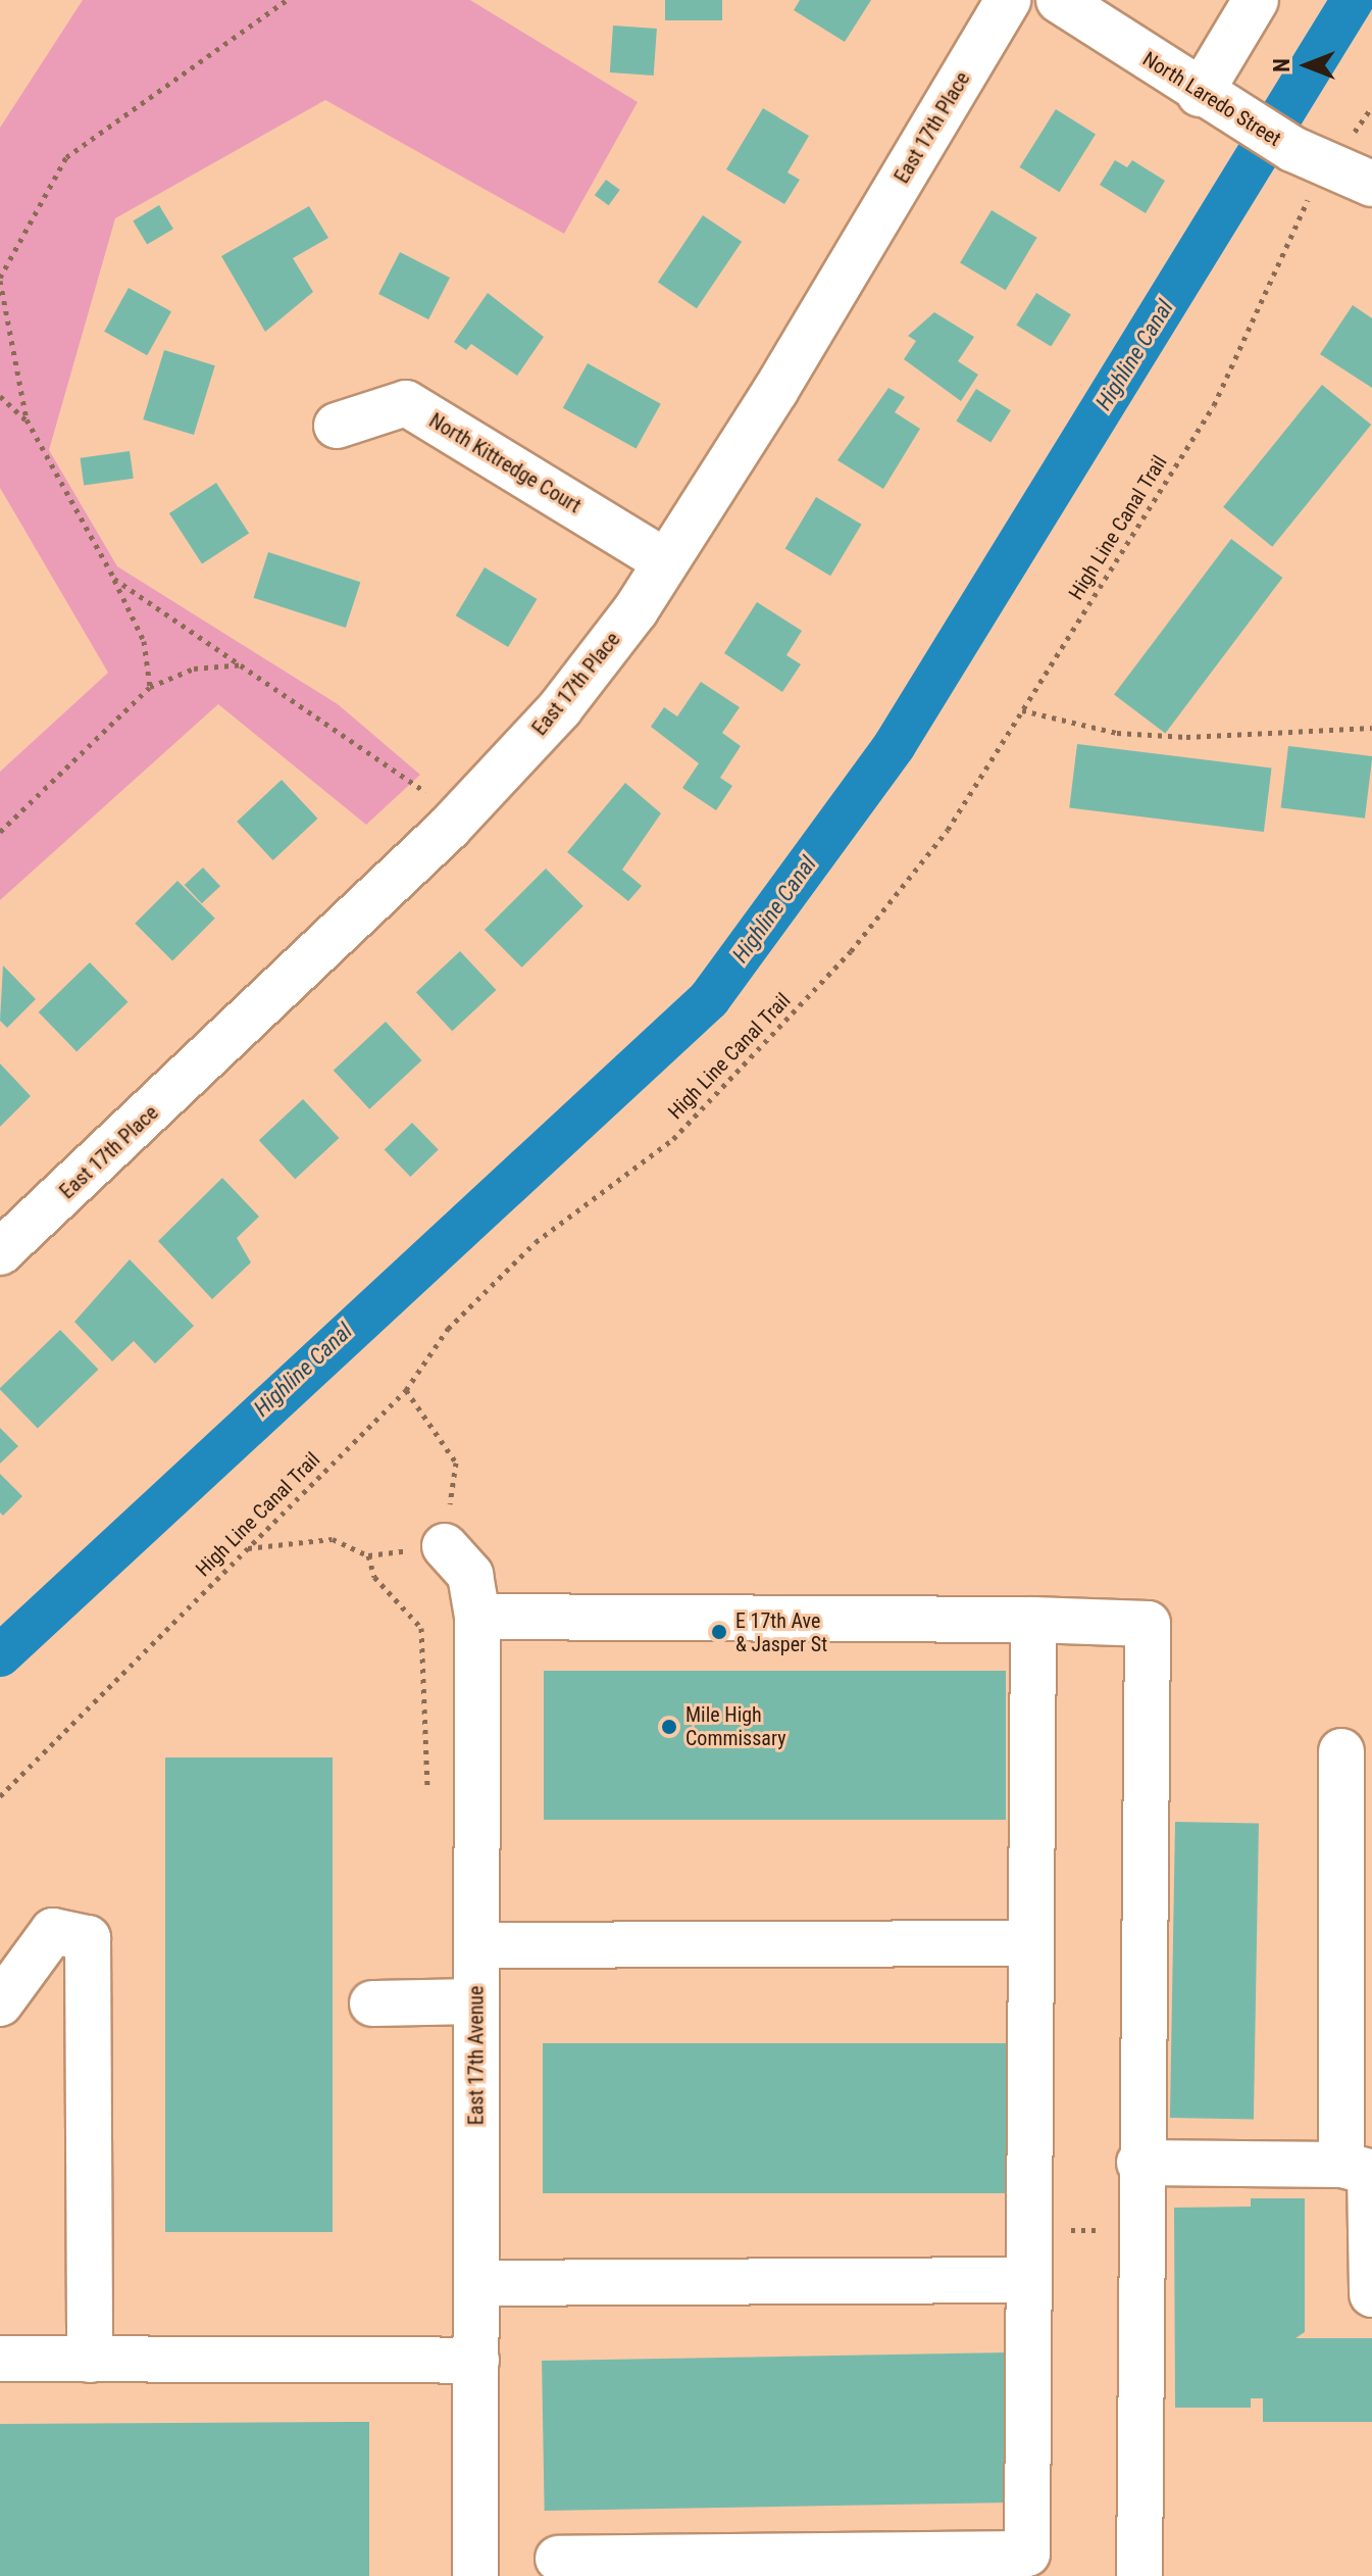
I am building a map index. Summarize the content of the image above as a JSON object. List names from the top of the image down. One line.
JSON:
{"streets":{"street":["North Laredo Street","East 17th Place","North Kittredge Court","East 17th Avenue"],"path":["High Line Canal Trail"]},"crossings":[["East 17th Place","North Kittredge Court"]],"water":["Highline Canal"],"places":["E 17th Ave & Jasper St","Mile High Commissary"],"north":"left"}
